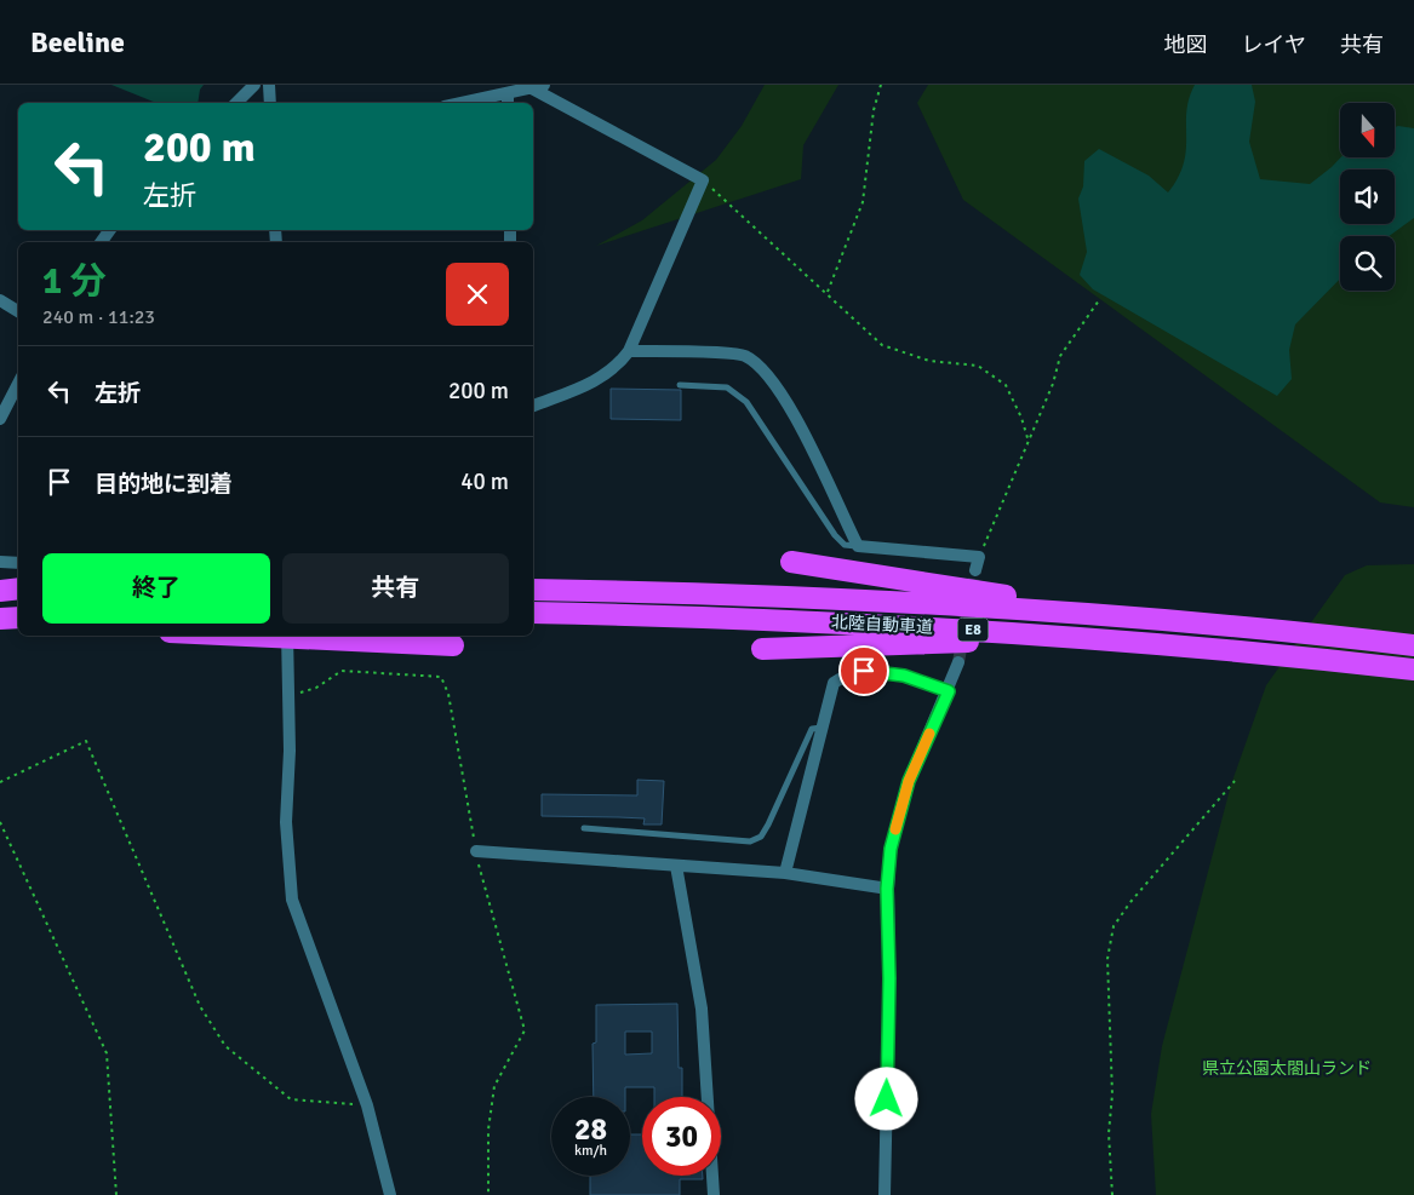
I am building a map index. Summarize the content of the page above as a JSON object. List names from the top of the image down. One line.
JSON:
{"streets":{"highway":["北陸自動車道","E8"]},"parks":["県立公園太閤山ランド"],"north":"bottom","page":{"header":"Beeline","nav":["地図","レイヤ","共有"],"turn":["200 m","左折"],"heading":["1 分","240 m · 11:23"],"list":[{"name":"左折","value":"200 m"},{"name":"目的地に到着","value":"40 m"}],"buttons":["終了","共有"],"speed":"28 km/h","limit":"30"}}
